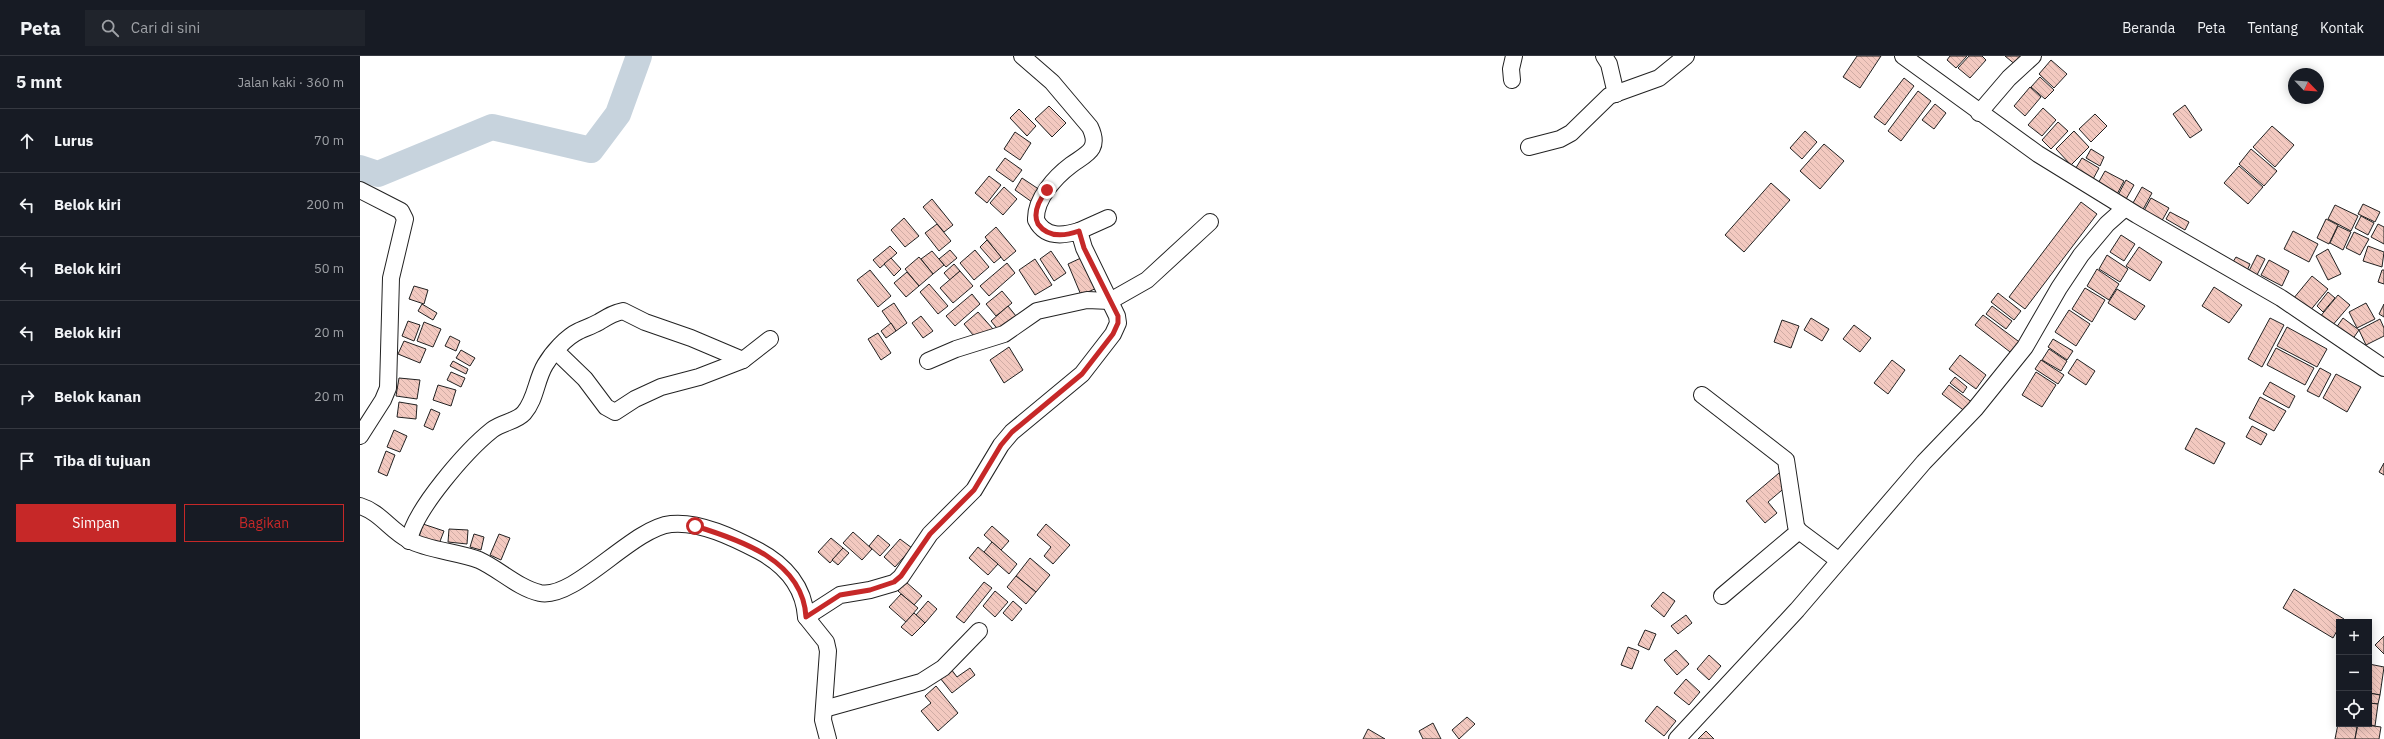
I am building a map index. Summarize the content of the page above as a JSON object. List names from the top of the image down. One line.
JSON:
{"north":"bottom right","page":{"header":"Peta","search":"Cari di sini","nav":["Beranda","Peta","Tentang","Kontak"],"heading":["5 mnt","Jalan kaki · 360 m"],"list":[["Lurus","70 m"],["Belok kiri","200 m"],["Belok kiri","50 m"],["Belok kiri","20 m"],["Belok kanan","20 m"],"Tiba di tujuan"],"buttons":["Simpan","Bagikan"],"map_buttons":["+","−"]}}
